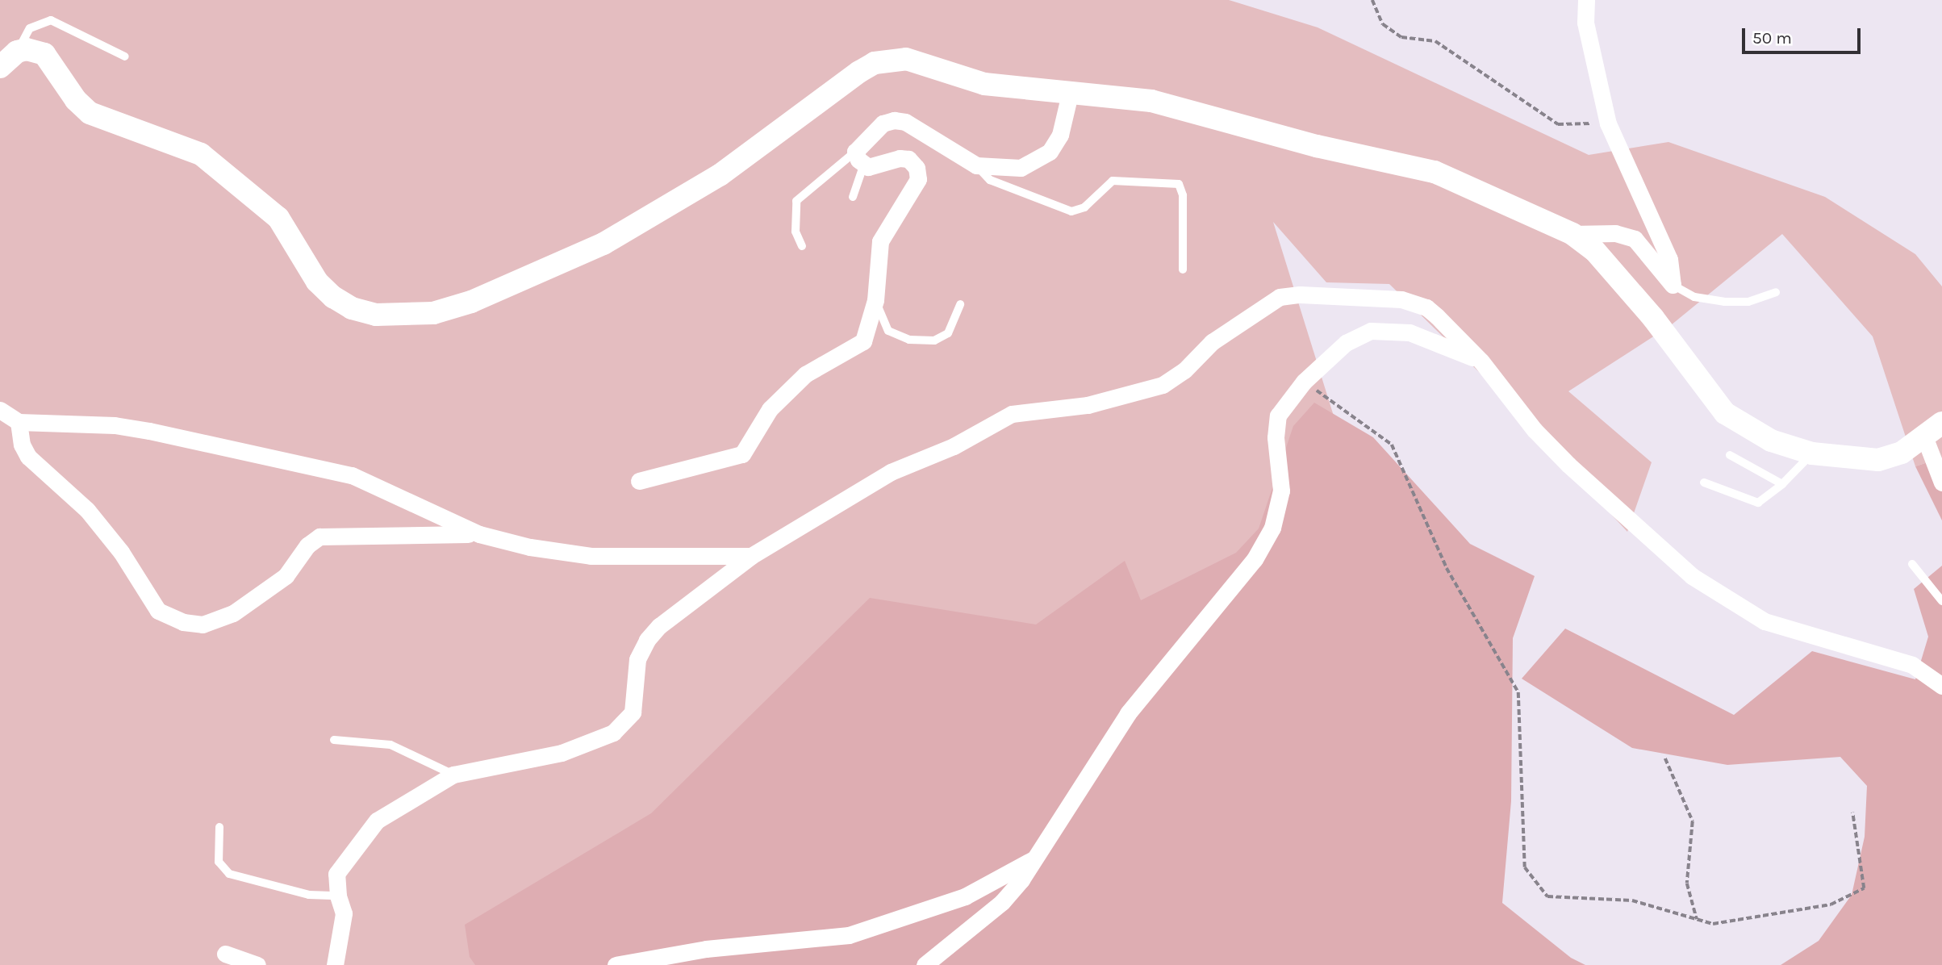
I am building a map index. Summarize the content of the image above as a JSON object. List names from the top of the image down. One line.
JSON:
{"scale_bar":"50 m"}
